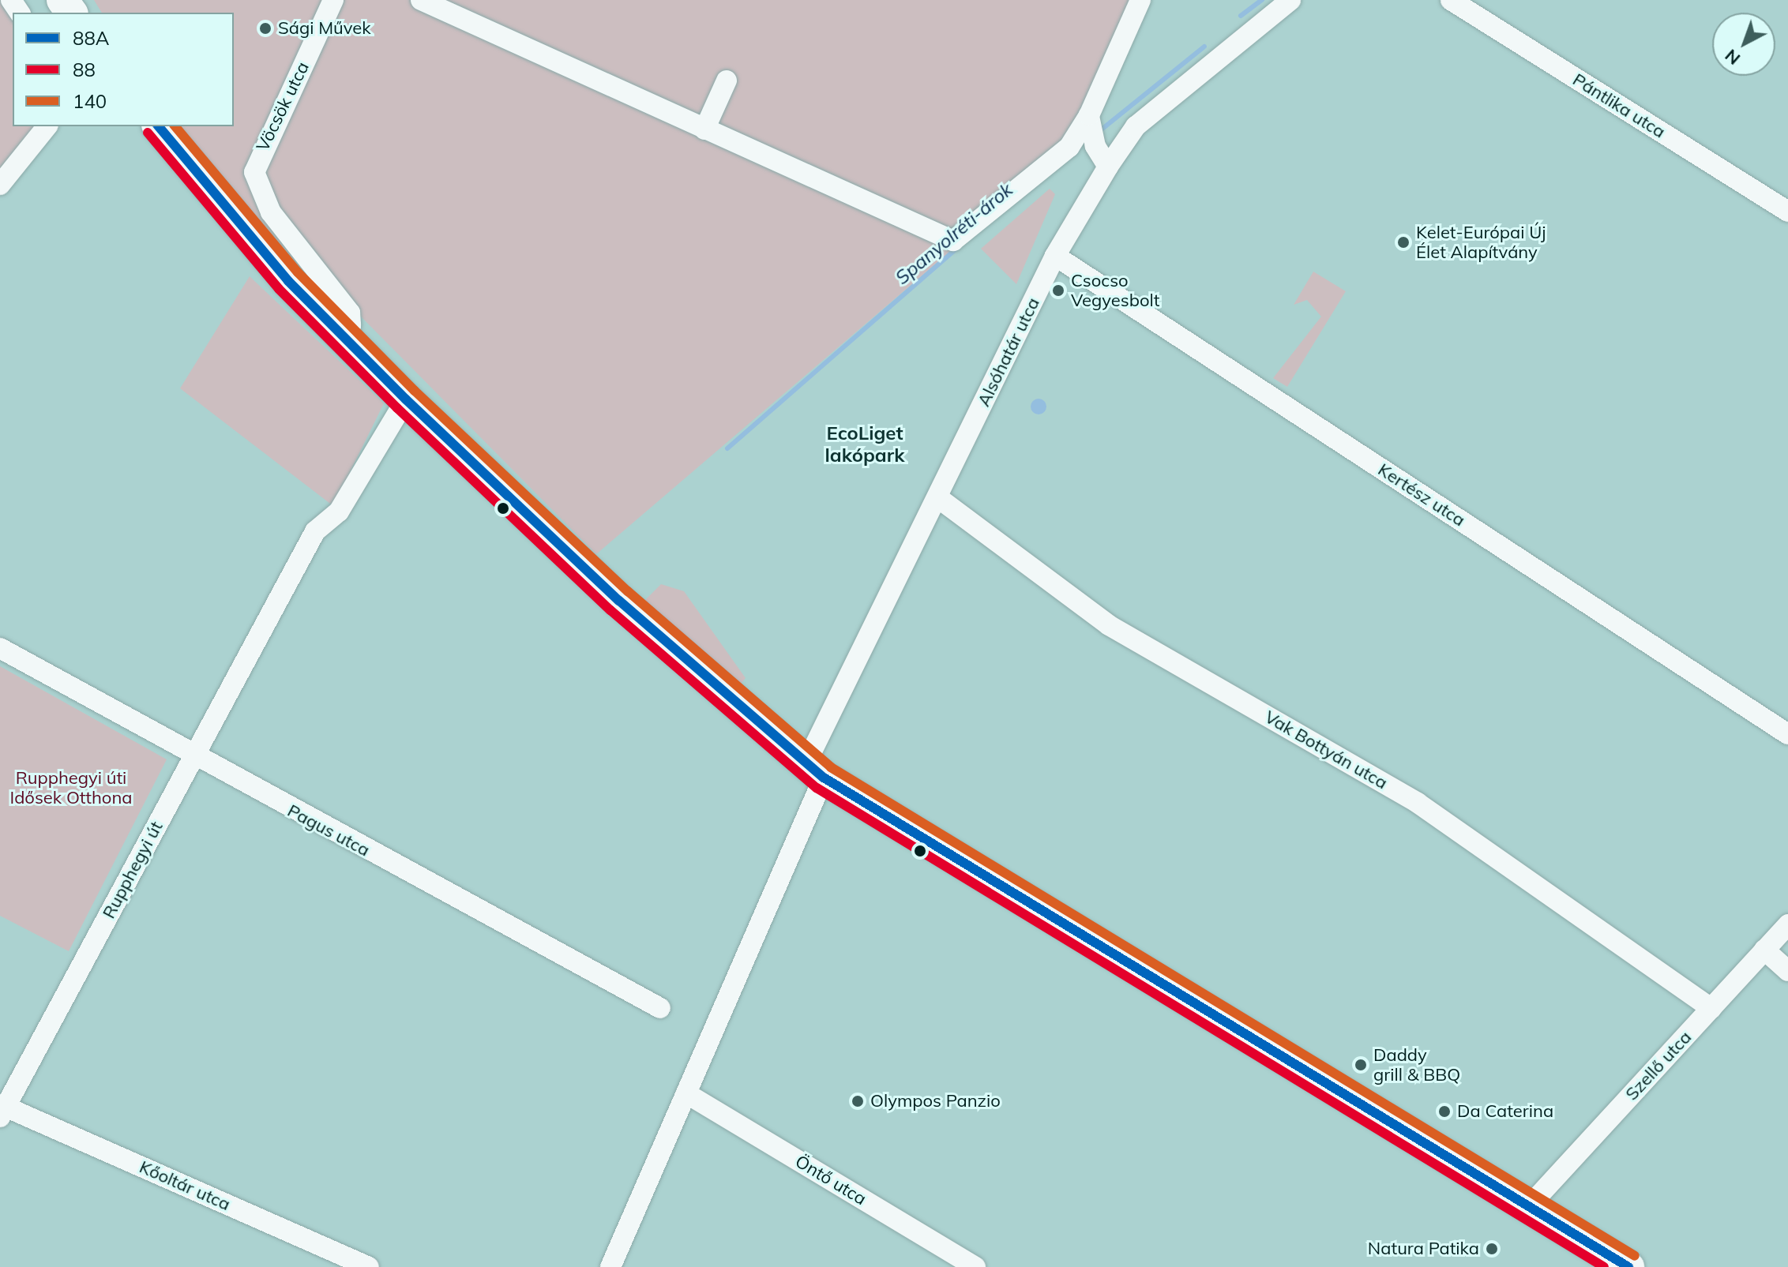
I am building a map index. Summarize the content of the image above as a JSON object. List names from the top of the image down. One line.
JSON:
{"streets":{"street":["Pántlika utca","Vöcsök utca","Alsóhatár utca","Kertész utca","Vak Bottyán utca","Pagus utca","Rupphegyi út","Szellő utca","Öntő utca","Kőoltár utca"]},"crossings":[["Alsóhatár utca","Kertész utca"],["Alsóhatár utca","Vak Bottyán utca"],["Alsóhatár utca","Öntő utca"],["Vak Bottyán utca","Szellő utca"],["Pagus utca","Rupphegyi út"],["Rupphegyi út","Kőoltár utca"]],"districts":["EcoLiget lakópark"],"water":["Spanyolréti-árok"],"parks":["Rupphegyi úti Idősek Otthona"],"places":["Sági Művek","Kelet-Európai Új Élet Alapítvány","Csocso Vegyesbolt","Daddy grill & BBQ","Olympos Panzio","Da Caterina","Natura Patika"],"lines":["transit line 88A","transit line 140","transit line 88"],"legend":["88A","88","140"],"north":"bottom left"}
